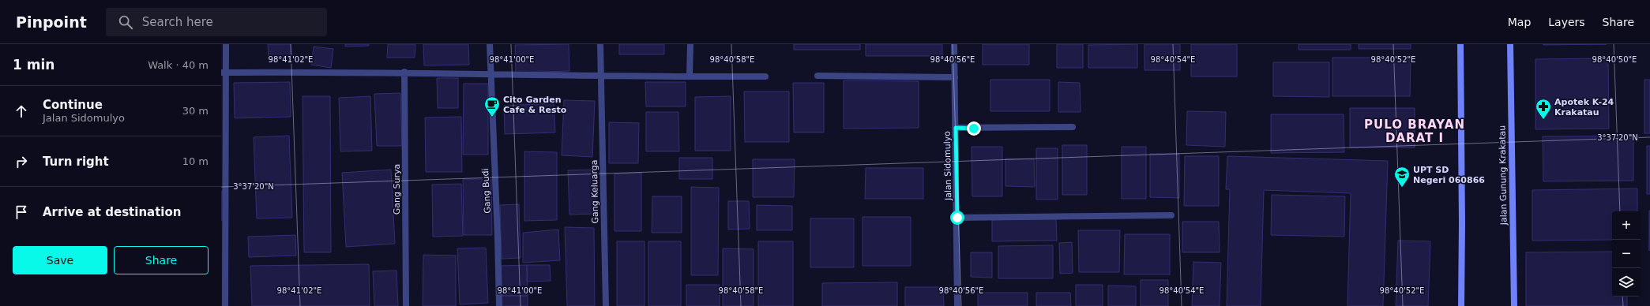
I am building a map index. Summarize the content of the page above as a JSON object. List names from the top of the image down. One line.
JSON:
{"streets":{"main road":["Jalan Gunung Krakatau"],"street":["Jalan Sidomulyo","Gang Surya","Gang Budi","Gang Keluarga"]},"districts":["PULO BRAYAN DARAT I"],"places":{"cafe":["Cito Garden Cafe & Resto"],"pharmacy":["Apotek K-24 Krakatau"],"school or university":["UPT SD Negeri 060866"]},"page":{"header":"Pinpoint","search":"Search here","nav":["Map","Layers","Share"],"heading":["1 min","Walk · 40 m"],"list":[["Continue","Jalan Sidomulyo","30 m"],["Turn right","10 m"],"Arrive at destination"],"map_buttons":["+","−"],"buttons":["Save","Share"]},"coordinates":["98°41'02\"E","98°41'00\"E","98°40'58\"E","98°40'56\"E","98°40'54\"E","98°40'52\"E","98°40'50\"E","3°37'20\"N"]}
